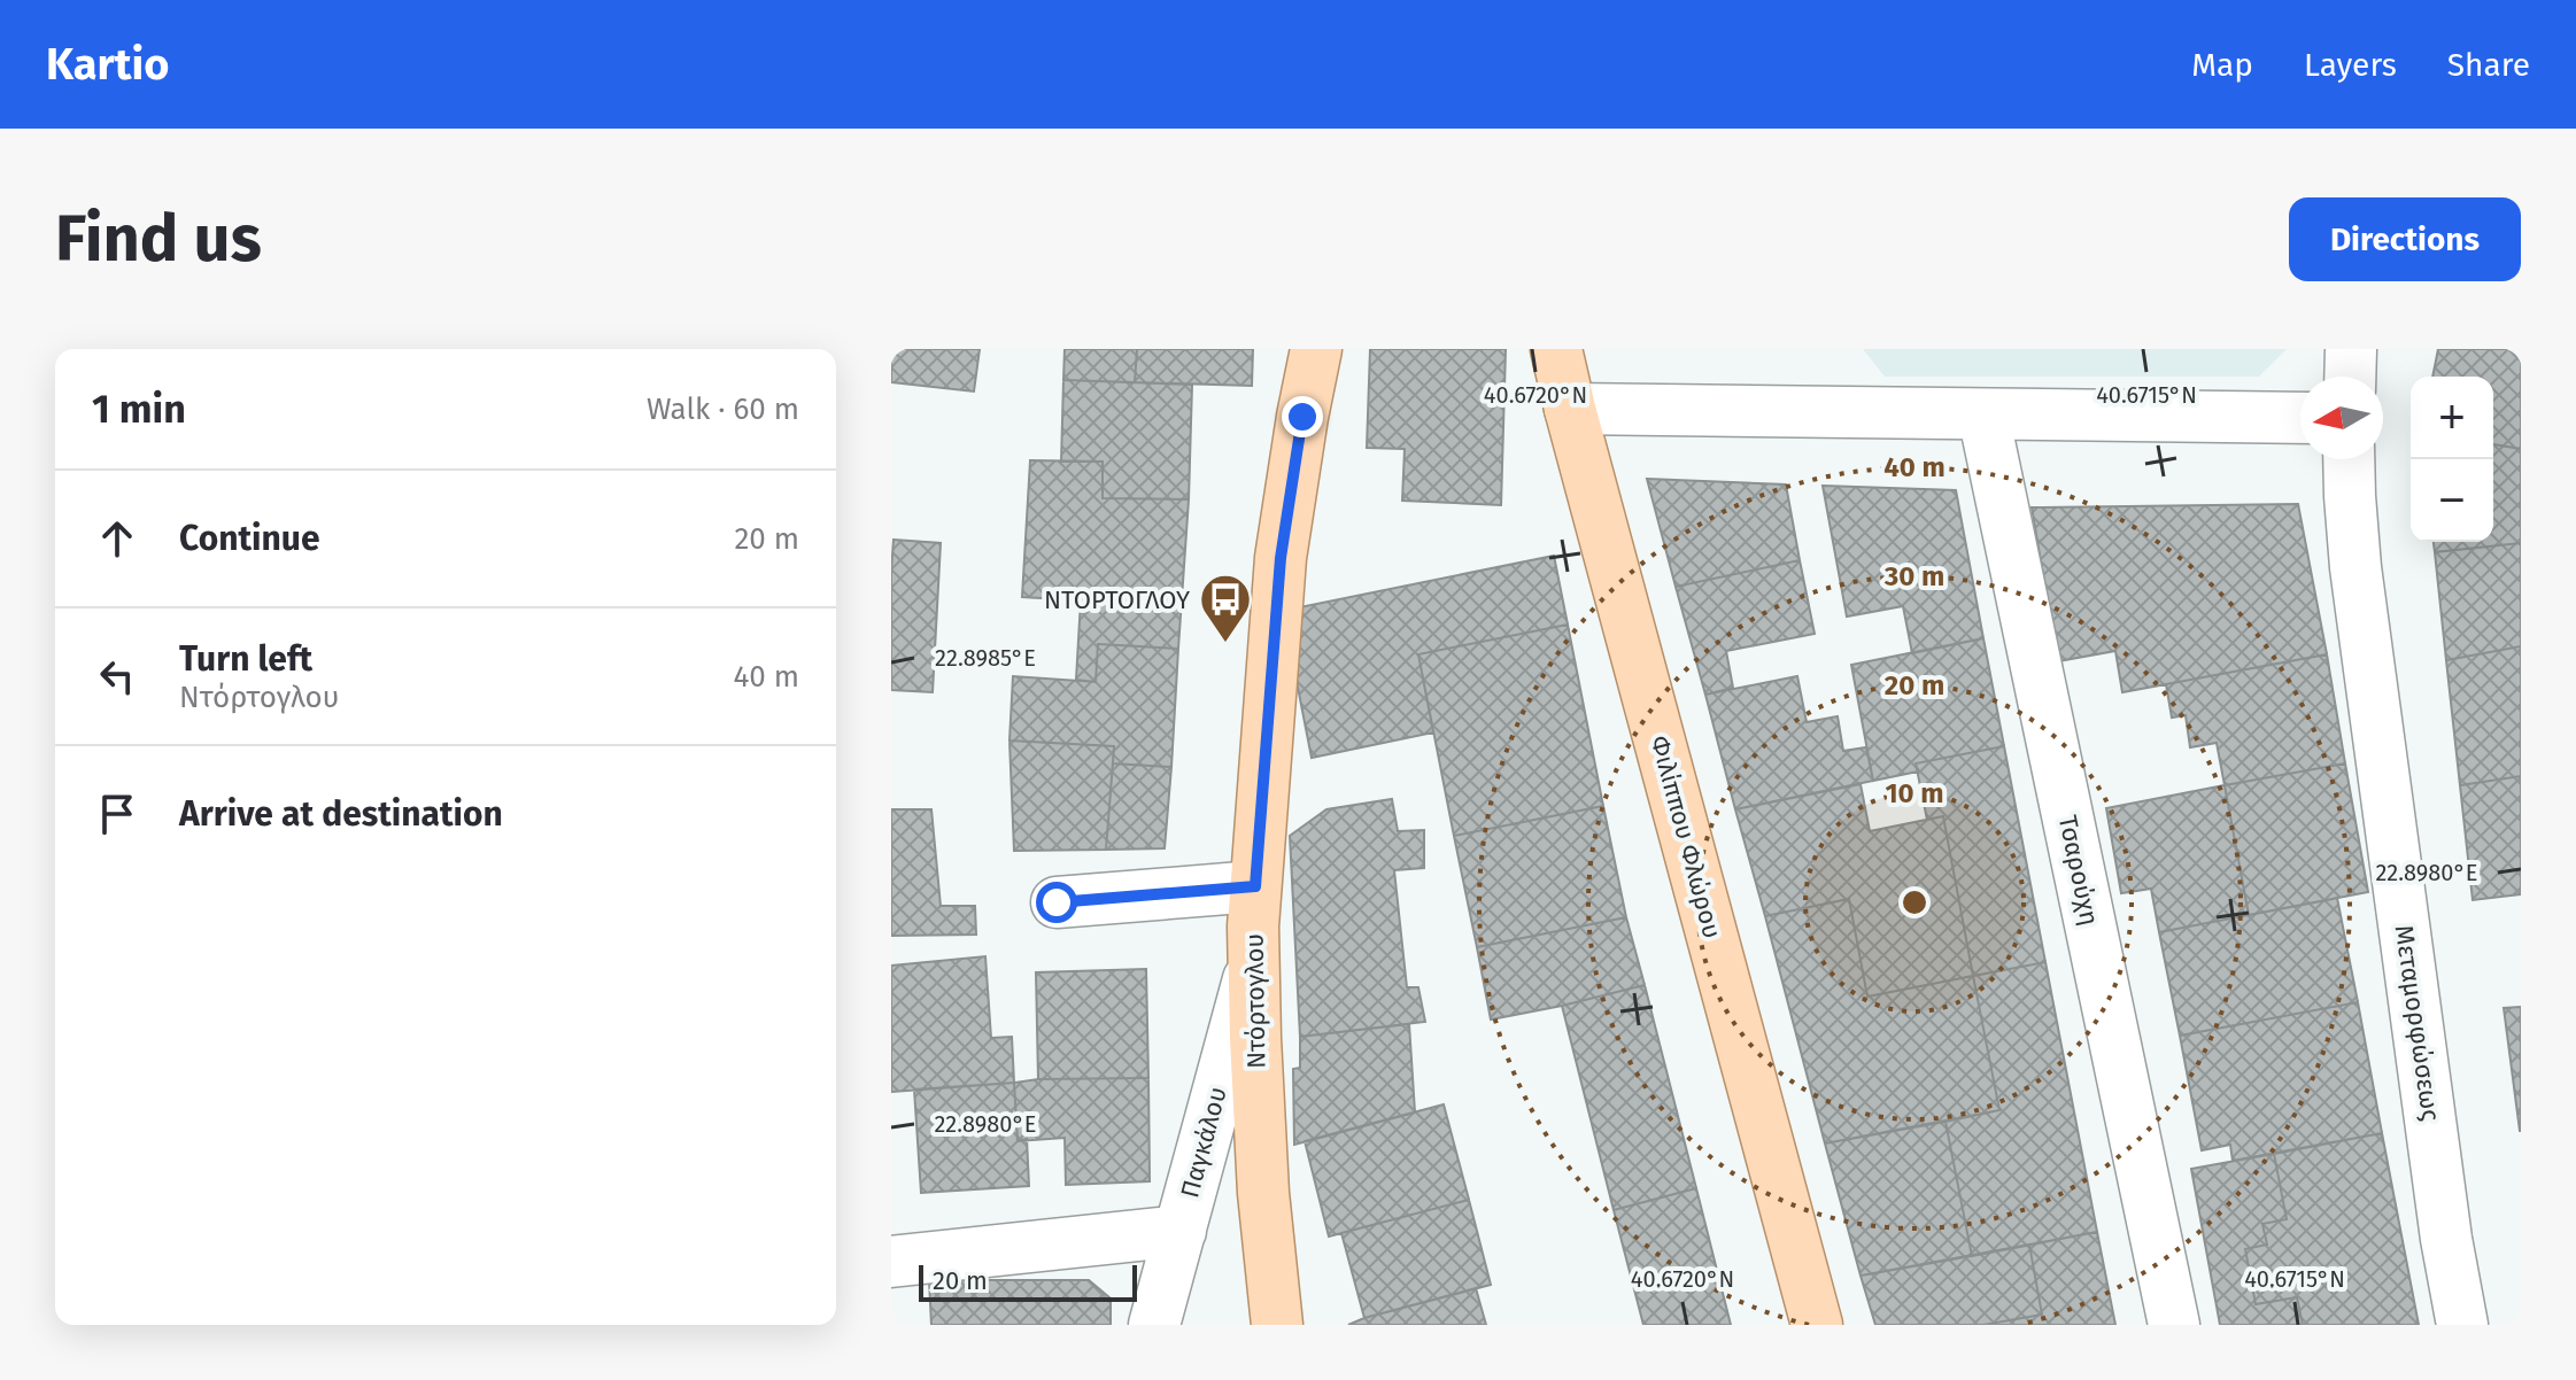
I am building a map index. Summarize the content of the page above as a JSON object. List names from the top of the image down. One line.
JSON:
{"streets":{"main road":["Φιλίππου Φλώρου","Ντόρτογλου"],"street":["Τσαρούχη","Μεταμορφώσεως","Παγκάλου"]},"crossings":[["Ντόρτογλου","Παγκάλου"]],"places":{"bus stop":["ΝΤΟΡΤΟΓΛΟΥ"]},"scale_bar":"20 m","north":"left","page":{"header":"Kartio","nav":["Map","Layers","Share"],"buttons":"Directions","title":"Find us","heading":["1 min","Walk · 60 m"],"map_buttons":["+","−"],"list":[["Continue","20 m"],["Turn left","Ντόρτογλου","40 m"],"Arrive at destination"],"scale":"20 m"},"coordinates":["40.6715°N","40.6720°N","22.8985°E","22.8980°E"],"rings":["40 m","30 m","20 m","10 m"]}
